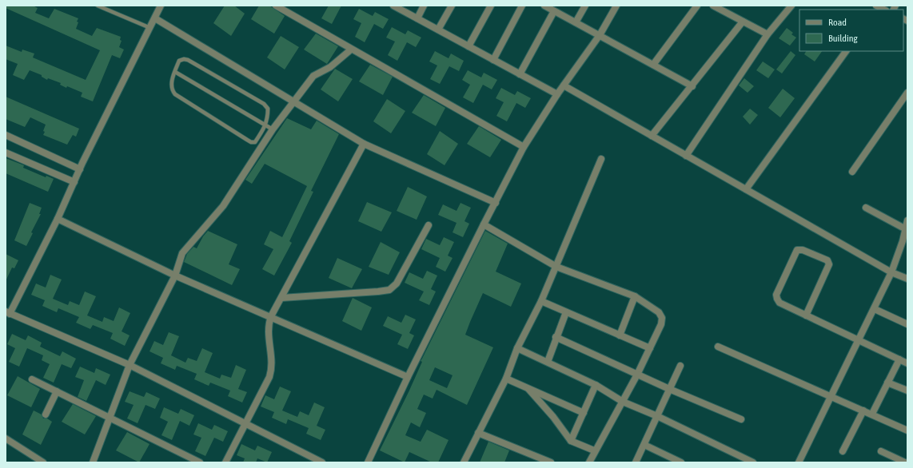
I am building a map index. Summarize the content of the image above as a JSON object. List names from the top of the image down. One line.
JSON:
{"legend":["Road","Building"]}
